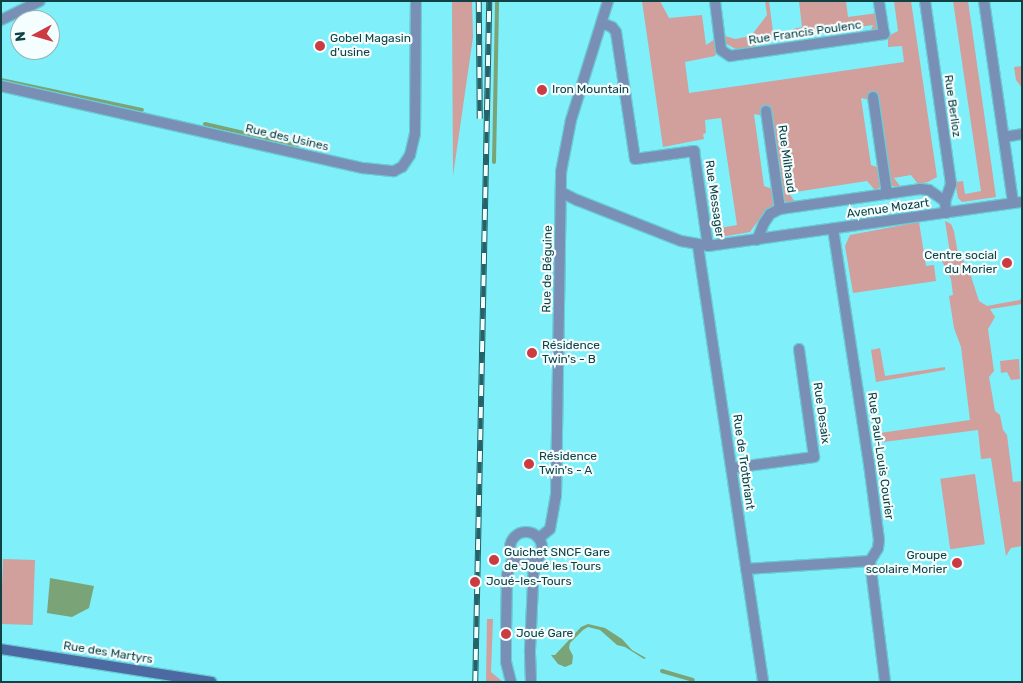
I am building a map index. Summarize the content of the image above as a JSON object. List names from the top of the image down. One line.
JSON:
{"streets":{"main road":["Rue des Martyrs"],"street":["Rue Francis Poulenc","Rue Berlioz","Rue des Usines","Rue Milhaud","Rue Messager","Avenue Mozart","Rue de Béguine","Rue Desaix","Rue Paul-Louis Courier","Rue de Trotbriant"]},"crossings":[["Rue Berlioz","Avenue Mozart"],["Rue Milhaud","Avenue Mozart"],["Rue Messager","Avenue Mozart"],["Rue Messager","Rue de Béguine"],["Rue Messager","Rue de Trotbriant"],["Avenue Mozart","Rue de Béguine"],["Avenue Mozart","Rue Paul-Louis Courier"],["Avenue Mozart","Rue de Trotbriant"],["Rue Desaix","Rue de Trotbriant"]],"places":["Gobel Magasin d'usine","Iron Mountain","Centre social du Morier","Résidence Twin's - B","Résidence Twin's - A","Guichet SNCF Gare de Joué les Tours","Groupe scolaire Morier","Joué-les-Tours","Joué Gare"],"north":"left"}
